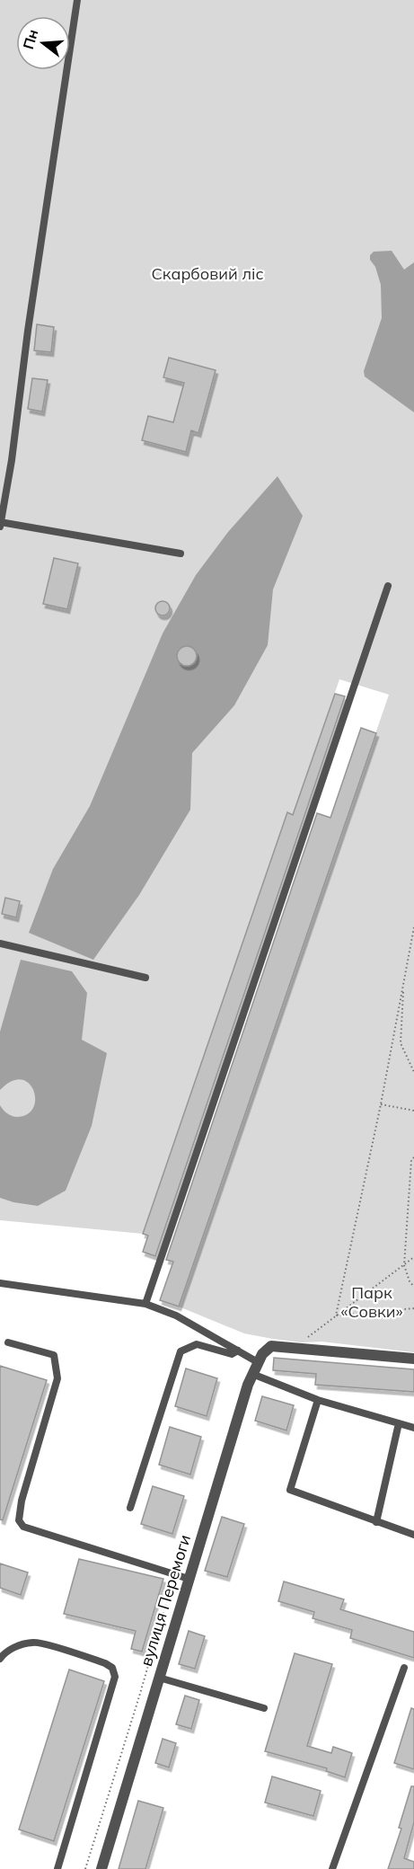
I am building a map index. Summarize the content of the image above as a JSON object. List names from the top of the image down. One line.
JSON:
{"streets":{"street":["вулиця Перемоги"]},"parks":["Скарбовий ліс","Парк «Совки»"],"north":"left"}
